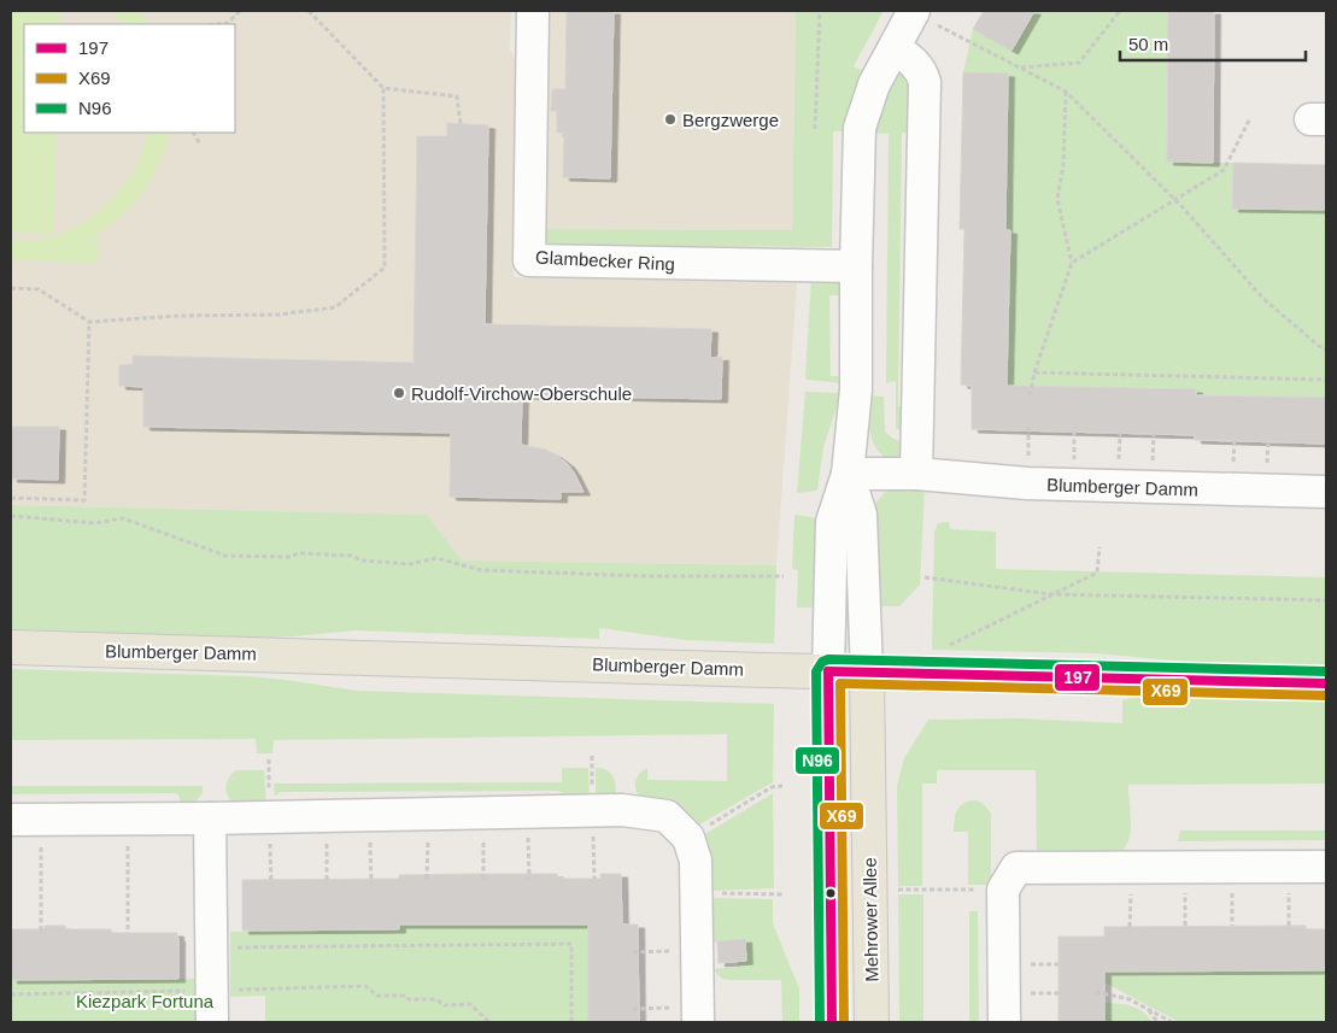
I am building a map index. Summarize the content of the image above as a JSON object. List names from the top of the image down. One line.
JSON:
{"streets":{"main road":["Blumberger Damm","Mehrower Allee"],"street":["Glambecker Ring"]},"crossings":[["Blumberger Damm","Mehrower Allee"]],"parks":["Kiezpark Fortuna"],"places":["Bergzwerge","Rudolf-Virchow-Oberschule"],"lines":["transit line N96","transit line 197","transit line X69"],"legend":["197","X69","N96"],"scale_bar":"50 m"}
